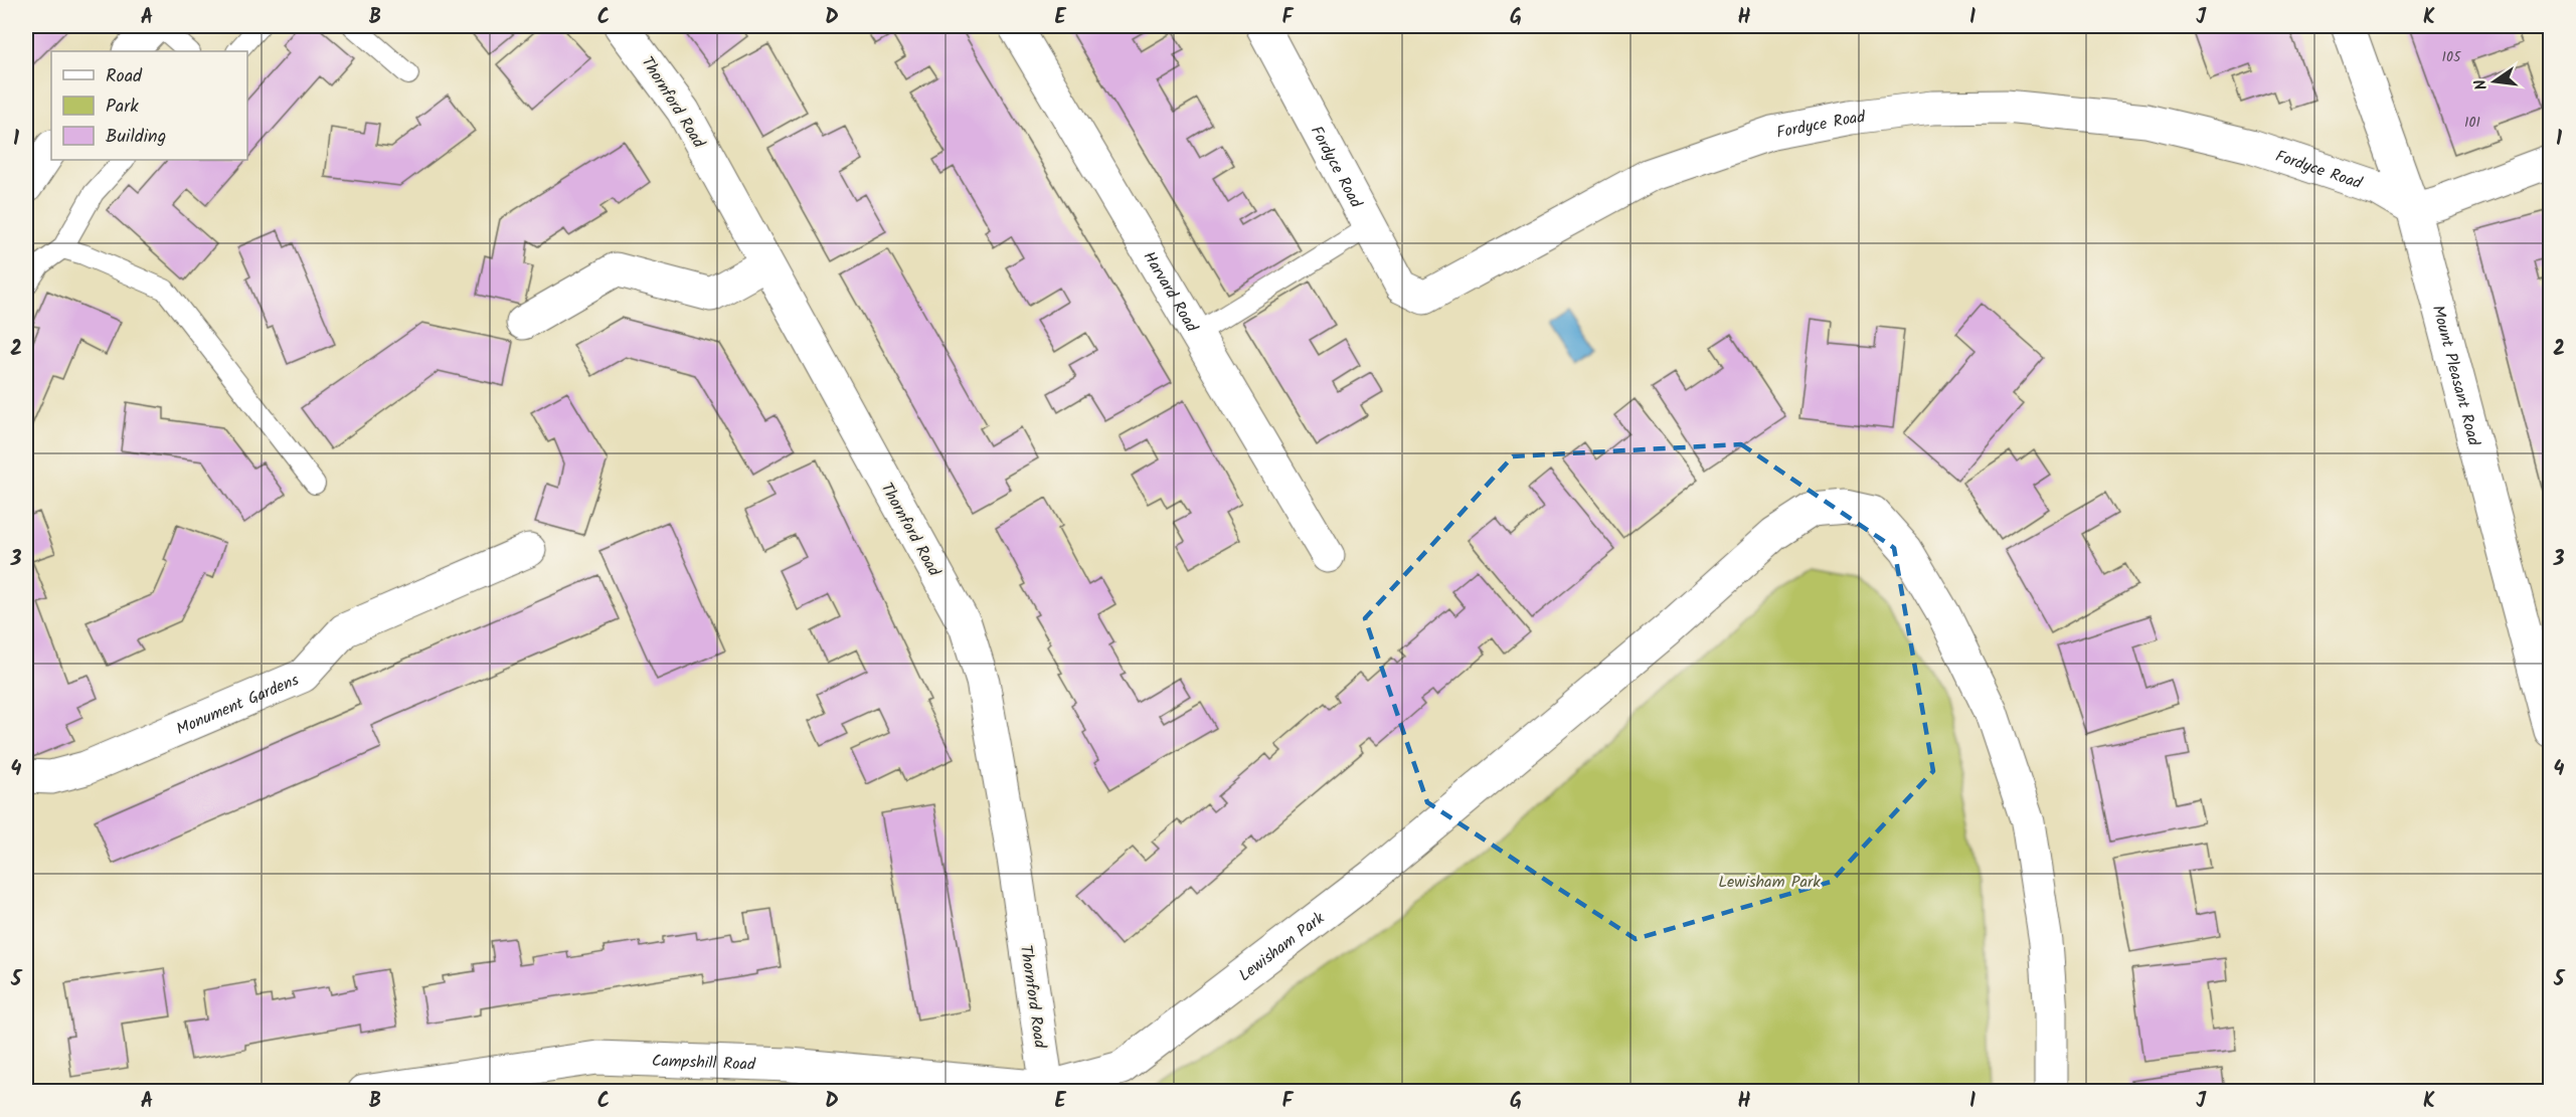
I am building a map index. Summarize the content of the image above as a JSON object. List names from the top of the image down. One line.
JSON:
{"streets":{"street":["Thornford Road","Fordyce Road","Harvard Road","Mount Pleasant Road","Monument Gardens","Lewisham Park","Campshill Road"]},"crossings":[["Thornford Road","Lewisham Park"],["Thornford Road","Campshill Road"],["Fordyce Road","Mount Pleasant Road"],["Lewisham Park","Campshill Road"]],"parks":["Lewisham Park"],"house_numbers":["105","101"],"legend":["Road","Park","Building"],"north":"left","grid":{"columns":["A","B","C","D","E","F","G","H","I","J","K"],"rows":["1","2","3","4","5"]}}
